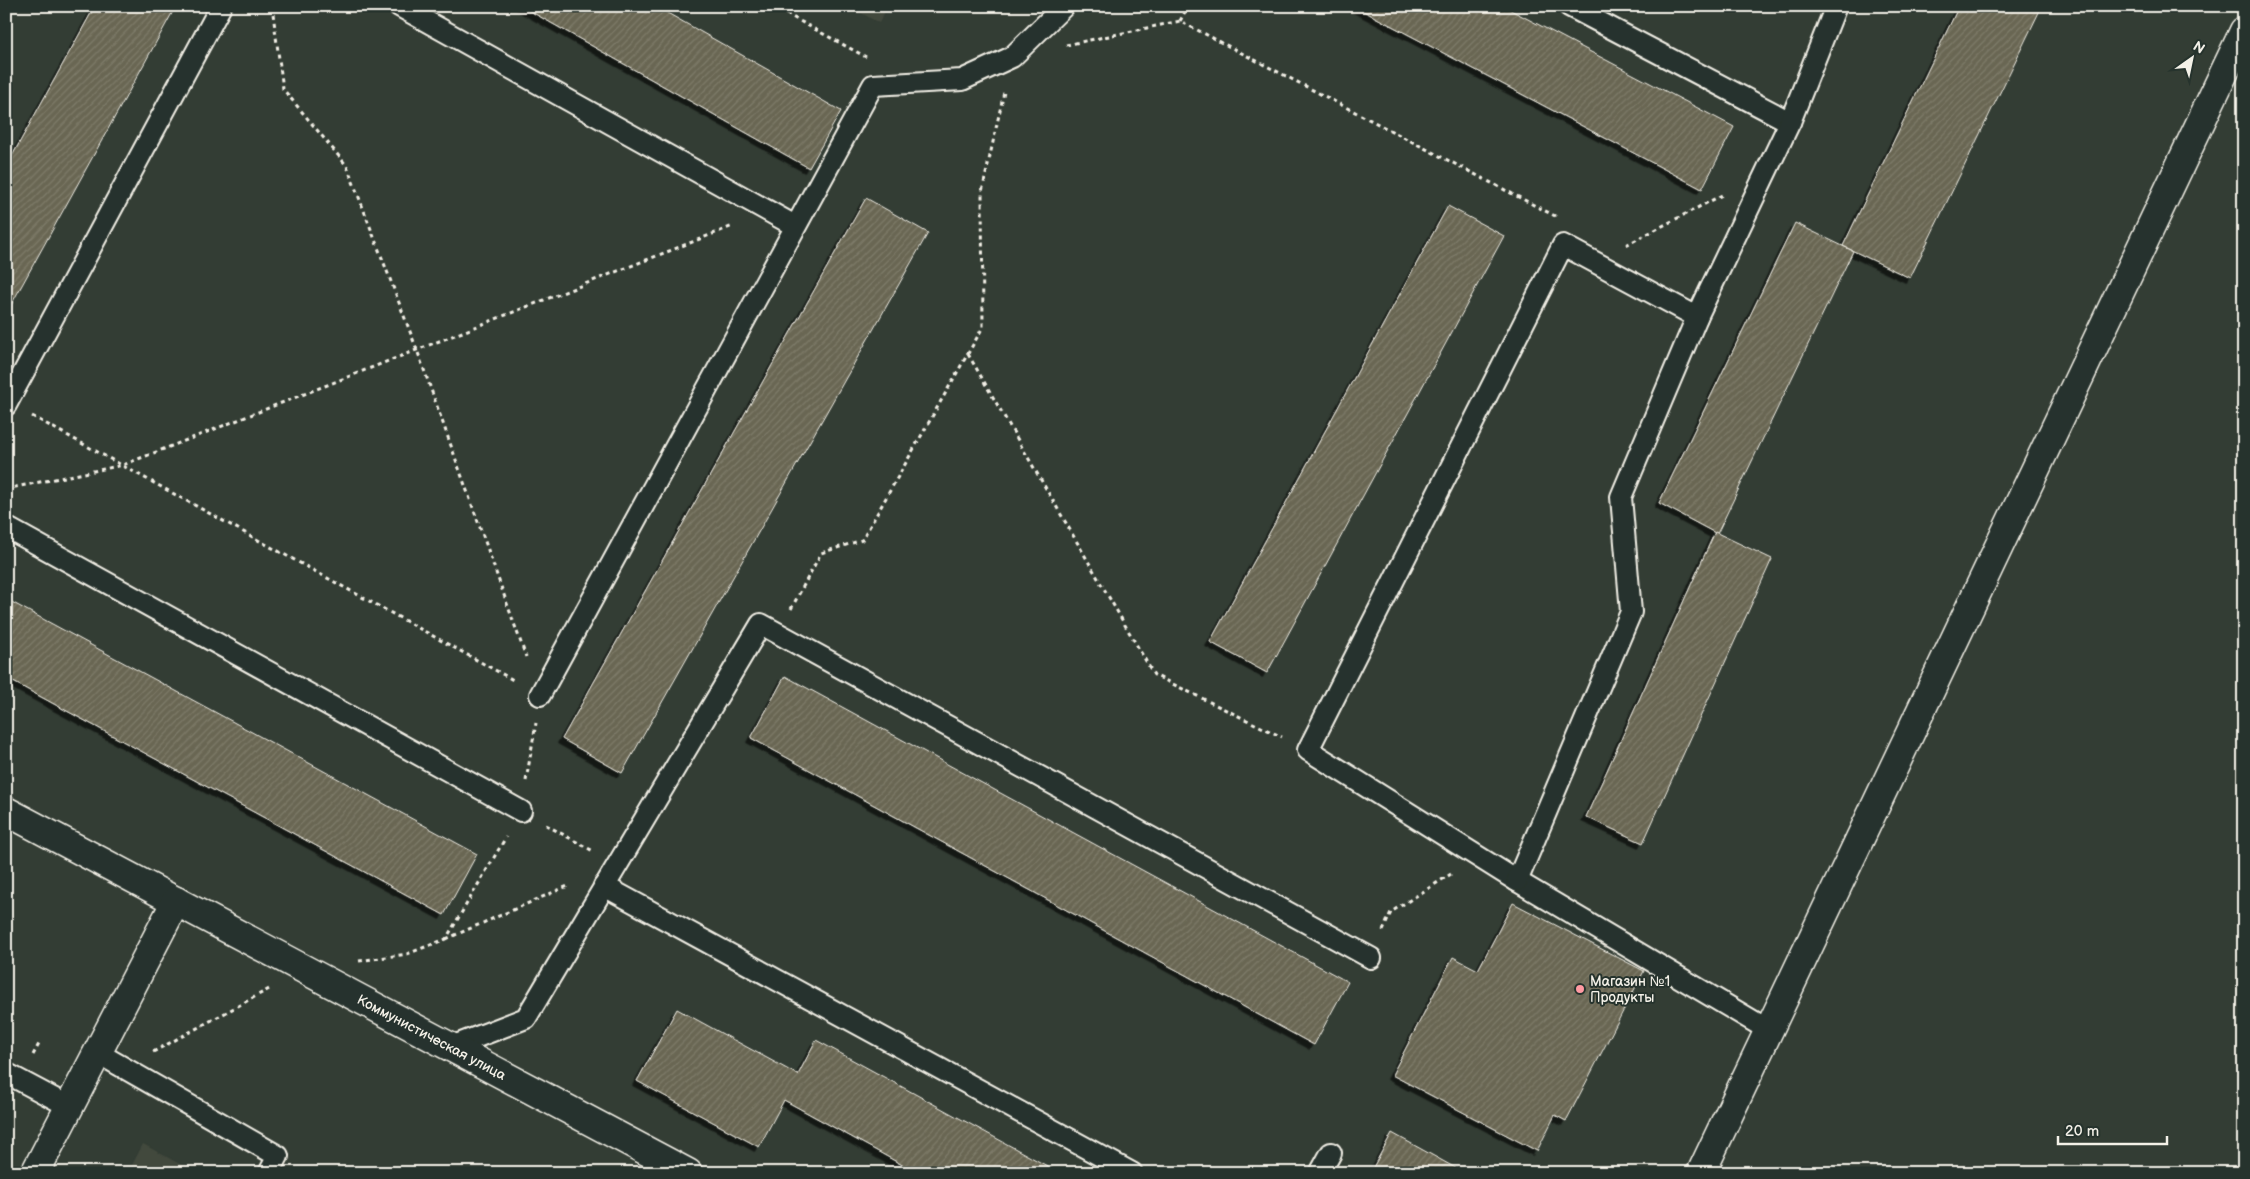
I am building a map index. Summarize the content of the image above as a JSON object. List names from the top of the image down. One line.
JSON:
{"streets":{"main road":["Коммунистическая улица"]},"places":["Магазин №1 Продукты"],"scale_bar":"20 m","north":"top right"}
